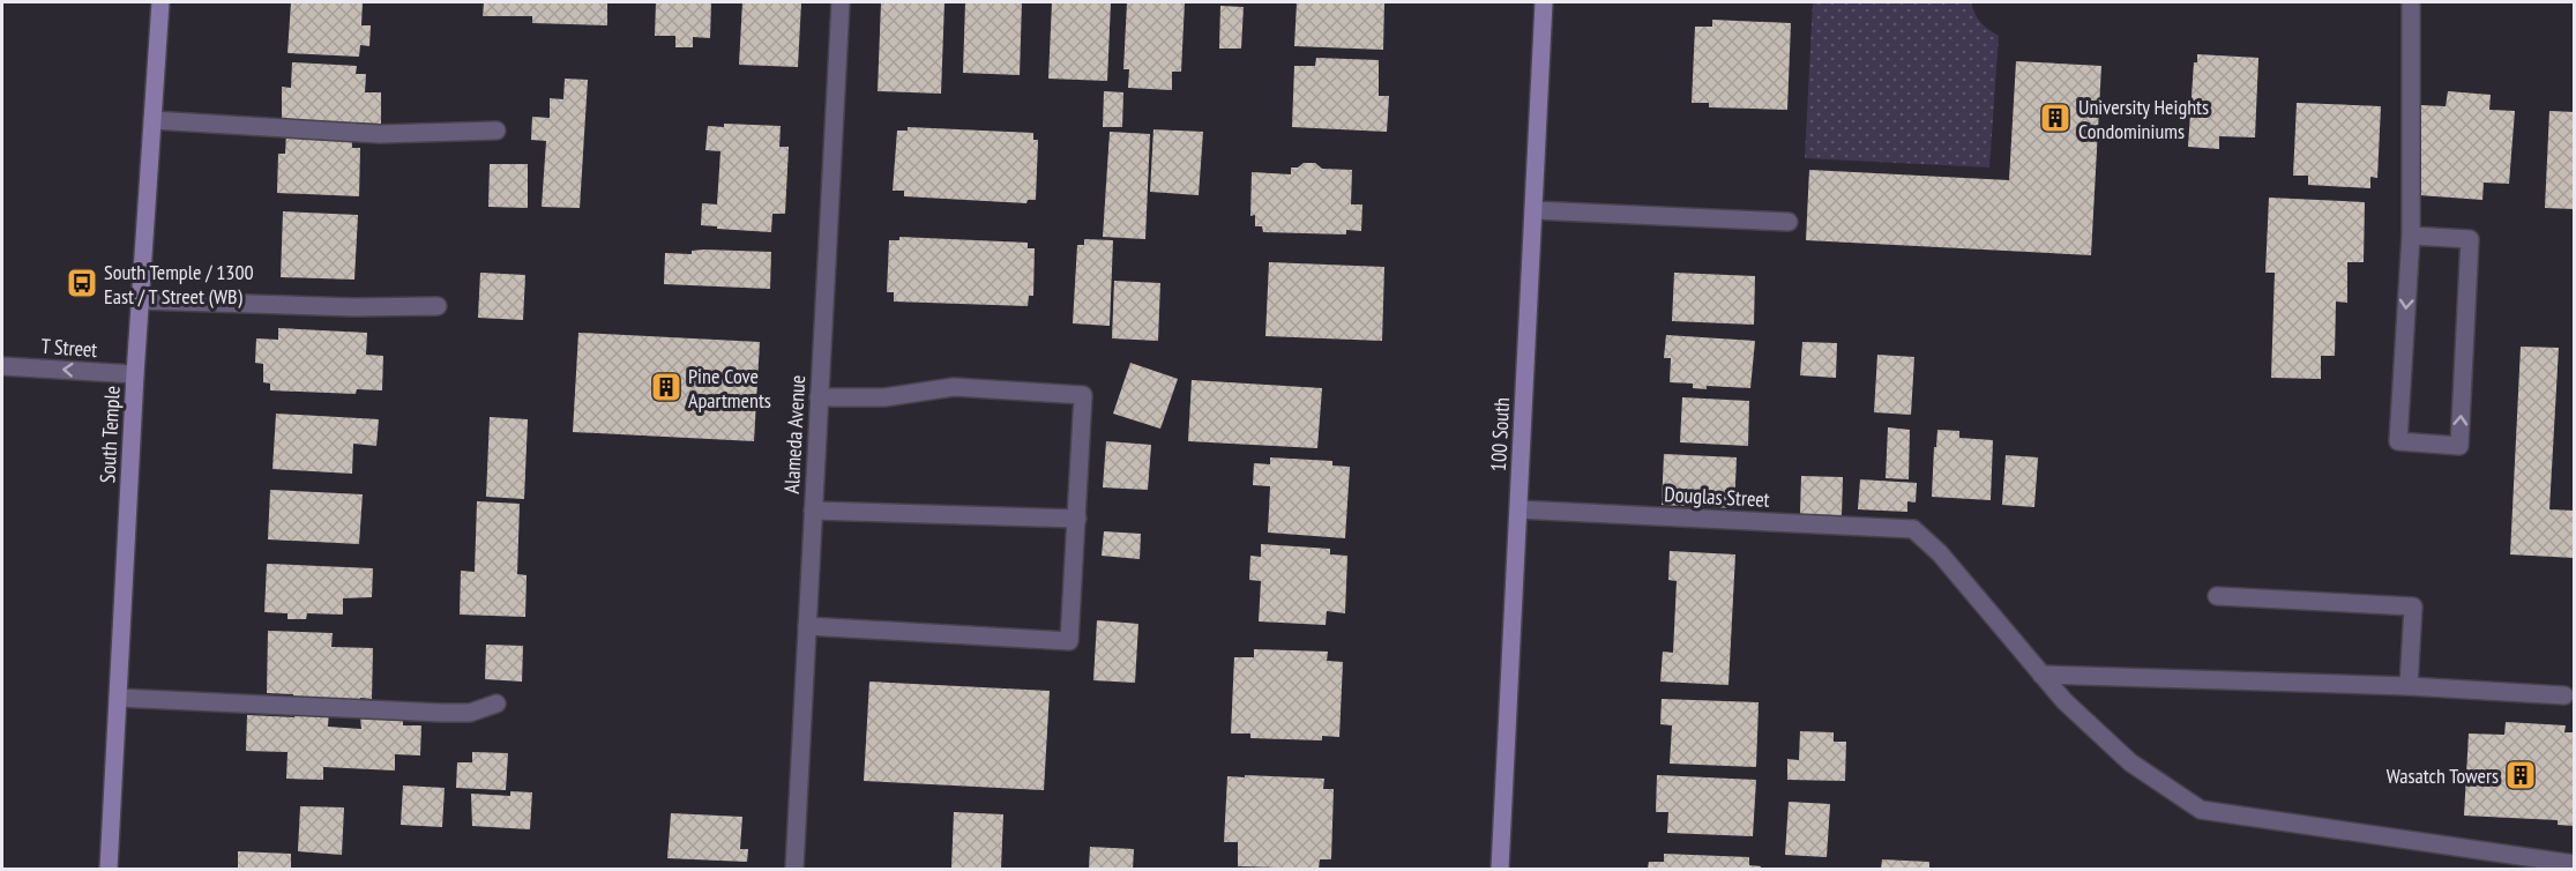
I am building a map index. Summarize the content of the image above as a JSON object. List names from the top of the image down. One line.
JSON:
{"streets":{"main road":["South Temple","100 South"],"street":["T Street","Alameda Avenue","Douglas Street"]},"crossings":[["T Street","South Temple"],["100 South","Douglas Street"]],"one_way":["T Street"],"places":{"building":["University Heights Condominiums","Pine Cove Apartments","Wasatch Towers"],"bus stop":["South Temple / 1300 East / T Street (WB)"]}}
